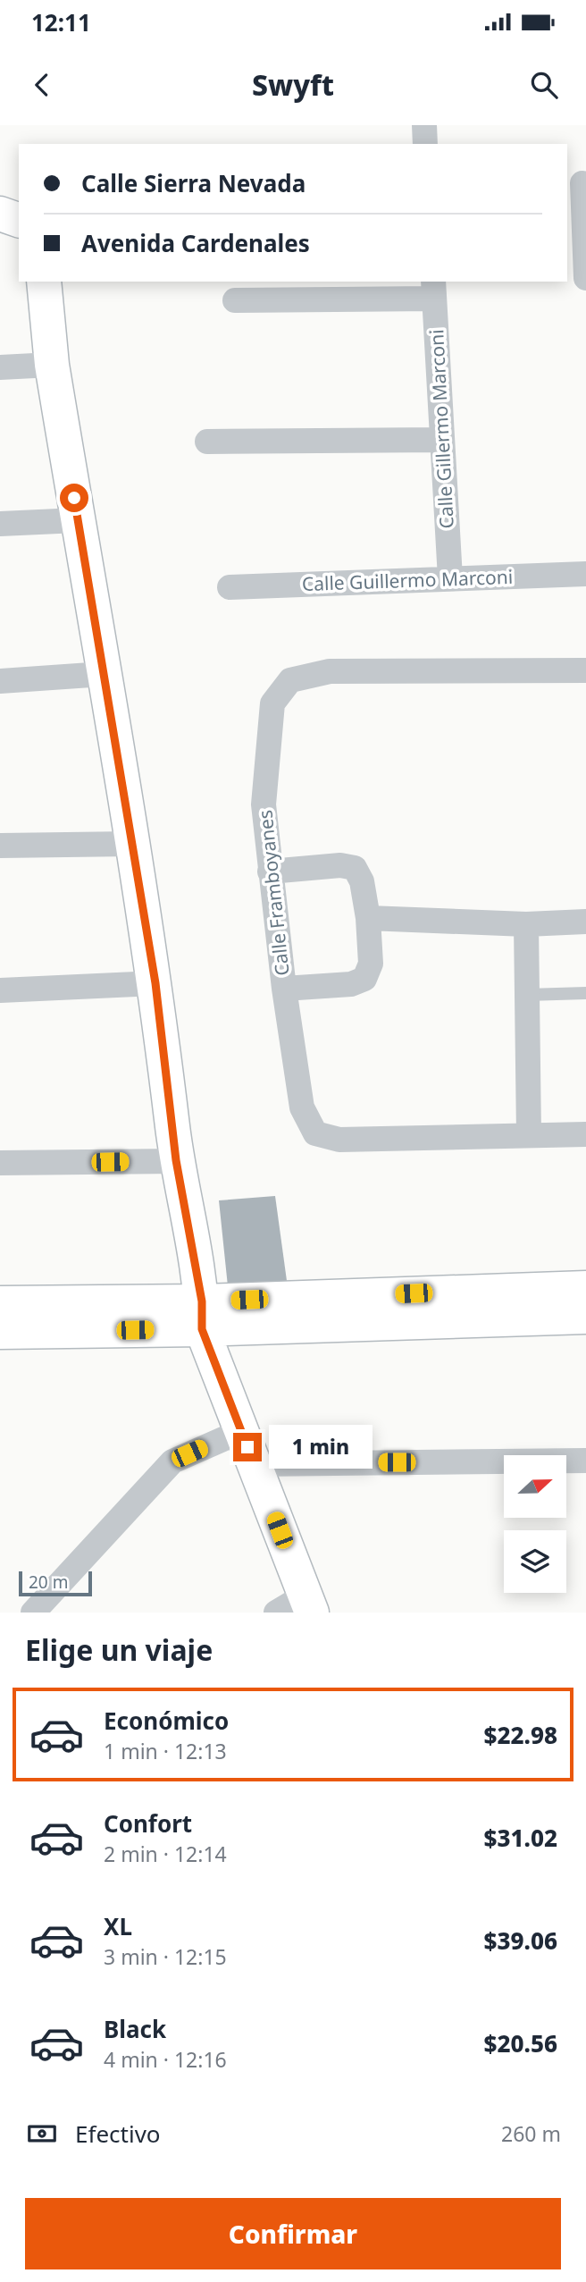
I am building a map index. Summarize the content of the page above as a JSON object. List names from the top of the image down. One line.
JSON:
{"streets":{"street":["Calle Gillermo Marconi","Calle Guillermo Marconi","Calle Framboyanes"]},"crossings":[["Calle Gillermo Marconi","Calle Guillermo Marconi"]],"scale_bar":"20 m","north":"right","page":{"status":"12:11","header":"Swyft","banner":["Calle Sierra Nevada","Avenida Cardenales"],"bubble":"1 min","scale":"20 m","heading":"Elige un viaje","list":[{"name":"Económico","note":"1 min · 12:13","value":"$22.98"},{"name":"Confort","note":"2 min · 12:14","value":"$31.02"},{"name":"XL","note":"3 min · 12:15","value":"$39.06"},{"name":"Black","note":"4 min · 12:16","value":"$20.56"}],"pay":["Efectivo","260 m"],"buttons":"Confirmar"}}
